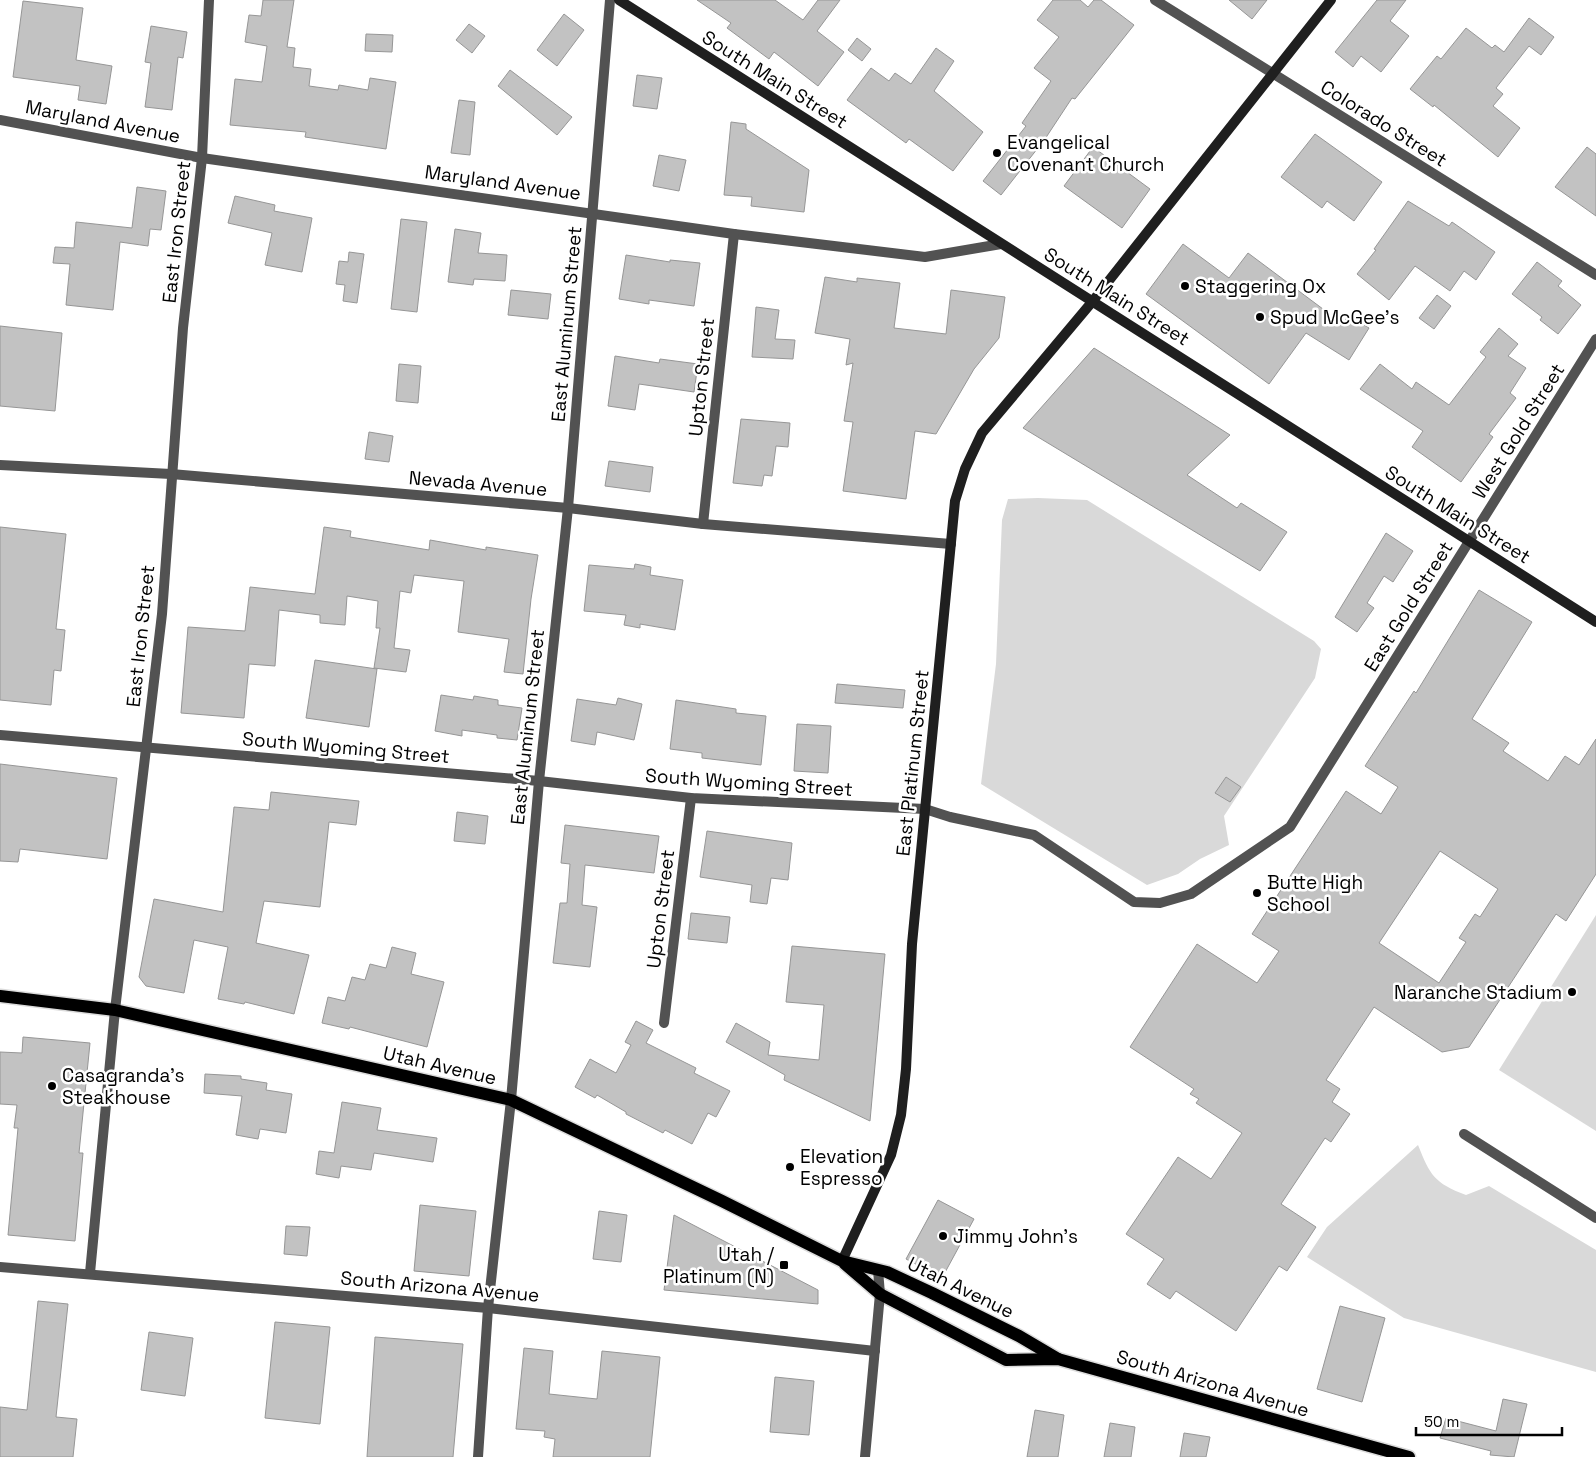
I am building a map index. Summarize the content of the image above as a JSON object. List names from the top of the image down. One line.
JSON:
{"streets":{"main road":["Utah Avenue","South Arizona Avenue"],"street":["South Main Street","Maryland Avenue","Colorado Street","East Iron Street","East Aluminum Street","Upton Street","West Gold Street","Nevada Avenue","East Gold Street","South Wyoming Street","East Platinum Street"]},"crossings":[["South Main Street","Maryland Avenue"],["South Main Street","West Gold Street"],["South Main Street","East Gold Street"],["South Main Street","East Platinum Street"],["Maryland Avenue","East Iron Street"],["Maryland Avenue","East Aluminum Street"],["Maryland Avenue","Upton Street"],["Colorado Street","East Platinum Street"],["East Iron Street","Nevada Avenue"],["East Iron Street","South Wyoming Street"],["East Iron Street","Utah Avenue"],["East Iron Street","South Arizona Avenue"],["East Aluminum Street","Nevada Avenue"],["East Aluminum Street","South Wyoming Street"],["East Aluminum Street","Utah Avenue"],["East Aluminum Street","South Arizona Avenue"],["Upton Street","Nevada Avenue"],["Upton Street","South Wyoming Street"],["West Gold Street","East Gold Street"],["Nevada Avenue","East Platinum Street"],["East Gold Street","South Wyoming Street"],["South Wyoming Street","East Platinum Street"],["East Platinum Street","Utah Avenue"],["Utah Avenue","South Arizona Avenue"]],"places":{"other":["Evangelical Covenant Church","Staggering Ox","Spud McGee's","Butte High School","Naranche Stadium","Casagranda's Steakhouse","Elevation Espresso","Jimmy John's"],"transit":["Utah / Platinum (N)"]},"scale_bar":"50 m"}
